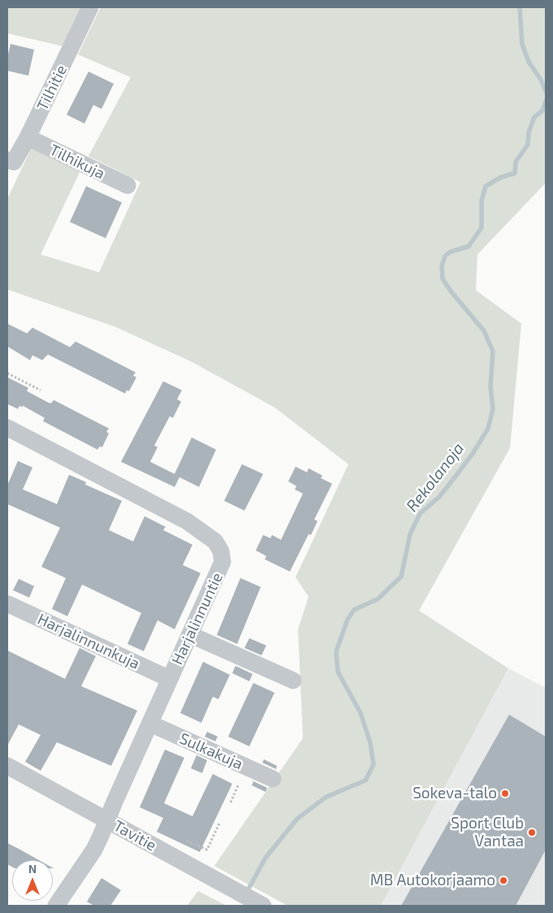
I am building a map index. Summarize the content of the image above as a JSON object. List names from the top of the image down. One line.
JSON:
{"streets":{"street":["Tilhitie","Tilhikuja","Harjalinnuntie","Harjalinnunkuja","Sulkakuja","Tavitie"]},"crossings":[["Tilhitie","Tilhikuja"],["Harjalinnuntie","Harjalinnunkuja"],["Harjalinnuntie","Sulkakuja"],["Harjalinnuntie","Tavitie"]],"water":["Rekolanoja"],"places":["Sokeva-talo","Sport Club Vantaa","MB Autokorjaamo"],"north":"top"}
